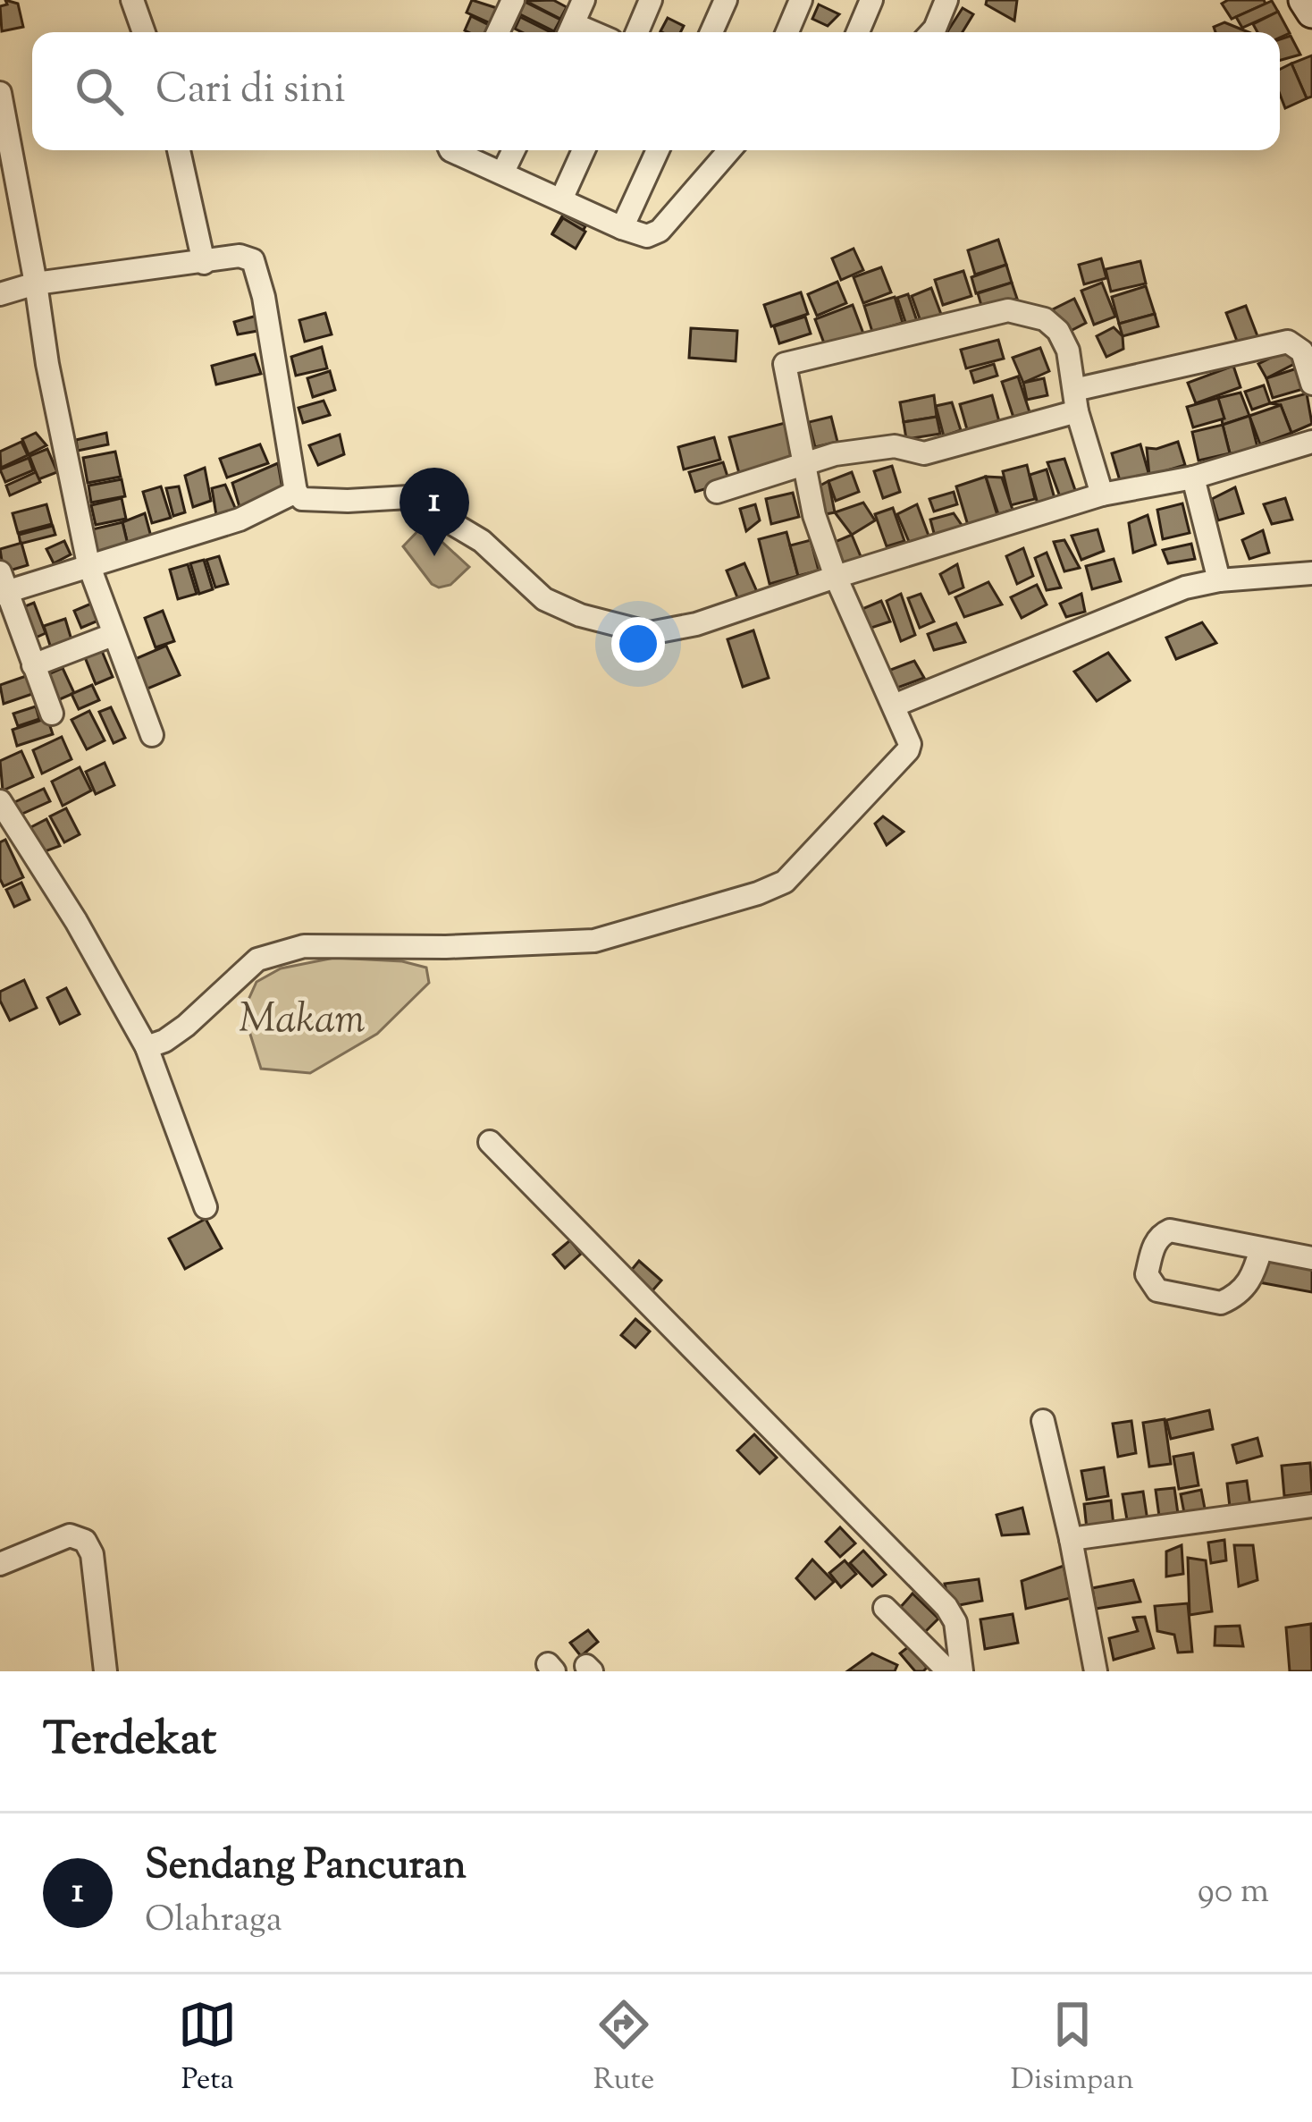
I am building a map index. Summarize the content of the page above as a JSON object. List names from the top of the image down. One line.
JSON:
{"parks":["Makam"],"page":{"search":"Cari di sini","pins":"1","heading":"Terdekat","list":[{"mark":"1","name":"Sendang Pancuran","note":"Olahraga","value":"90 m"}],"nav":["Peta","Rute","Disimpan"]}}
